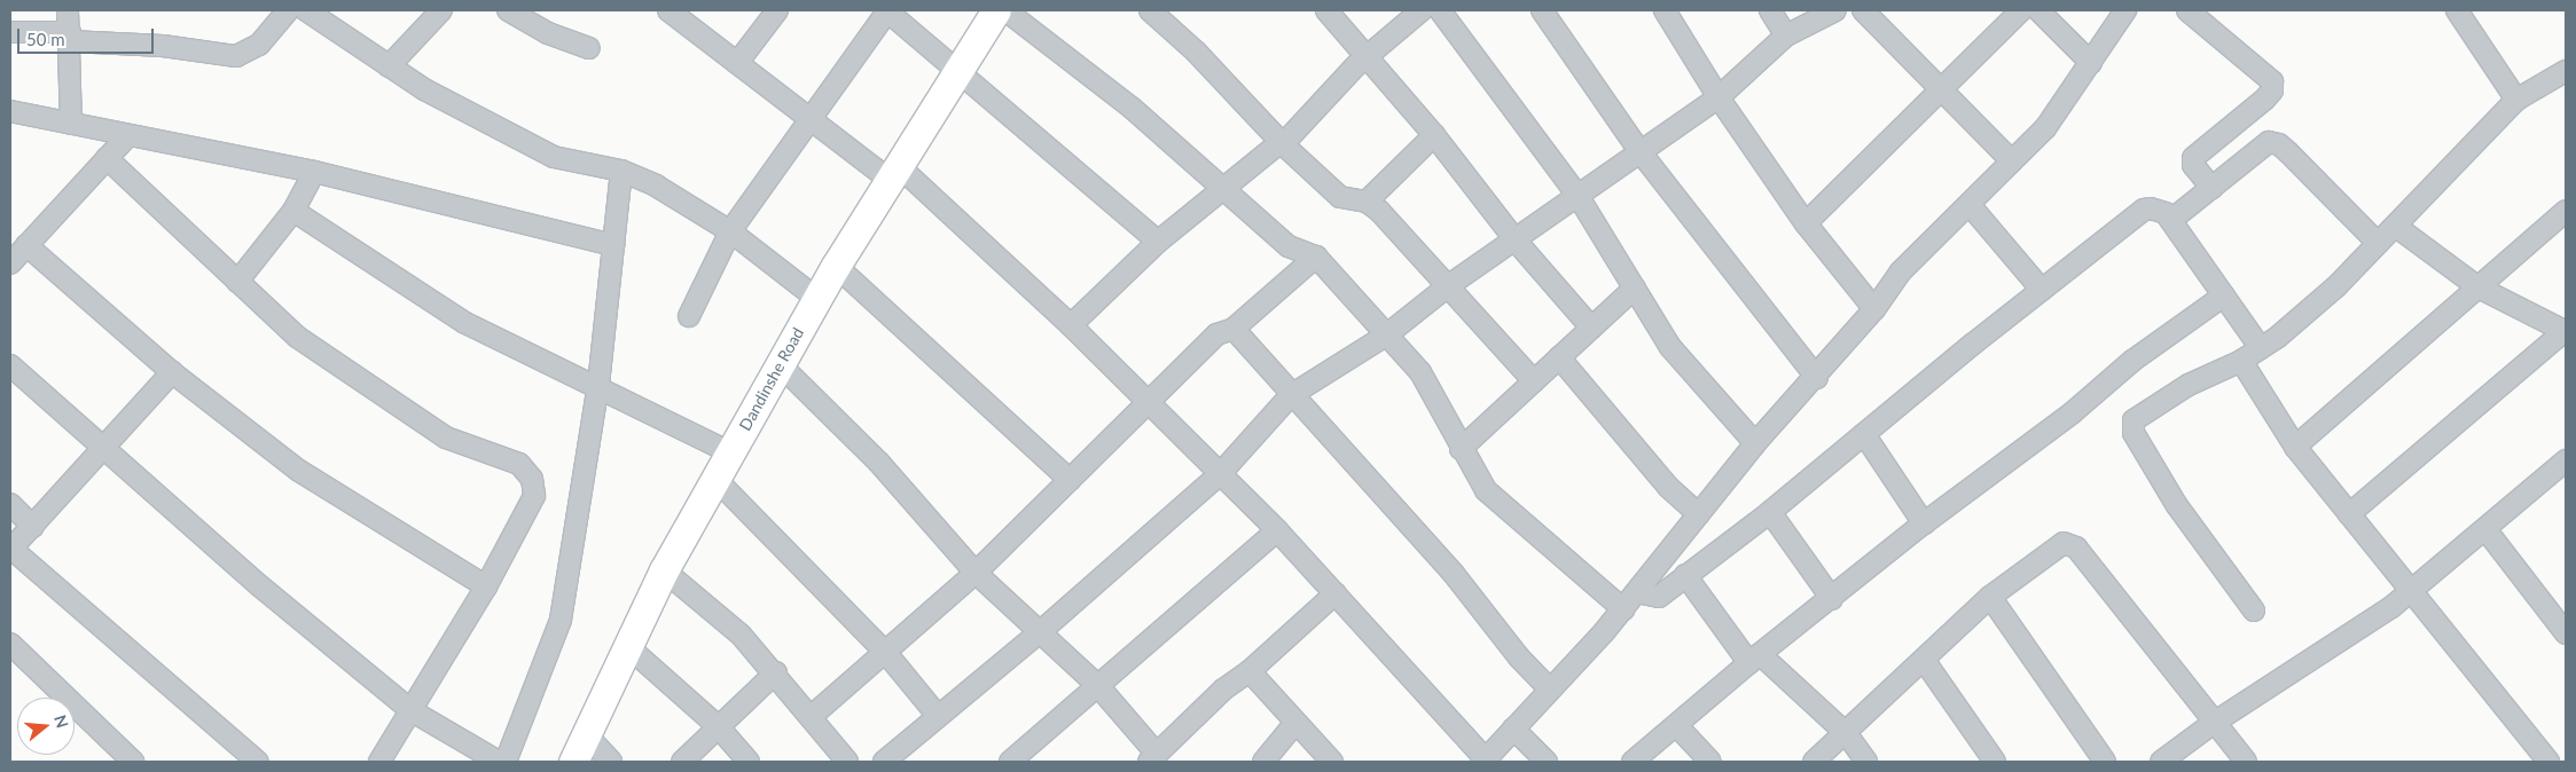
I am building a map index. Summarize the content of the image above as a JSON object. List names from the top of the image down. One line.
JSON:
{"streets":{"street":["Dandinshe Road"]},"scale_bar":"50 m","north":"right"}
